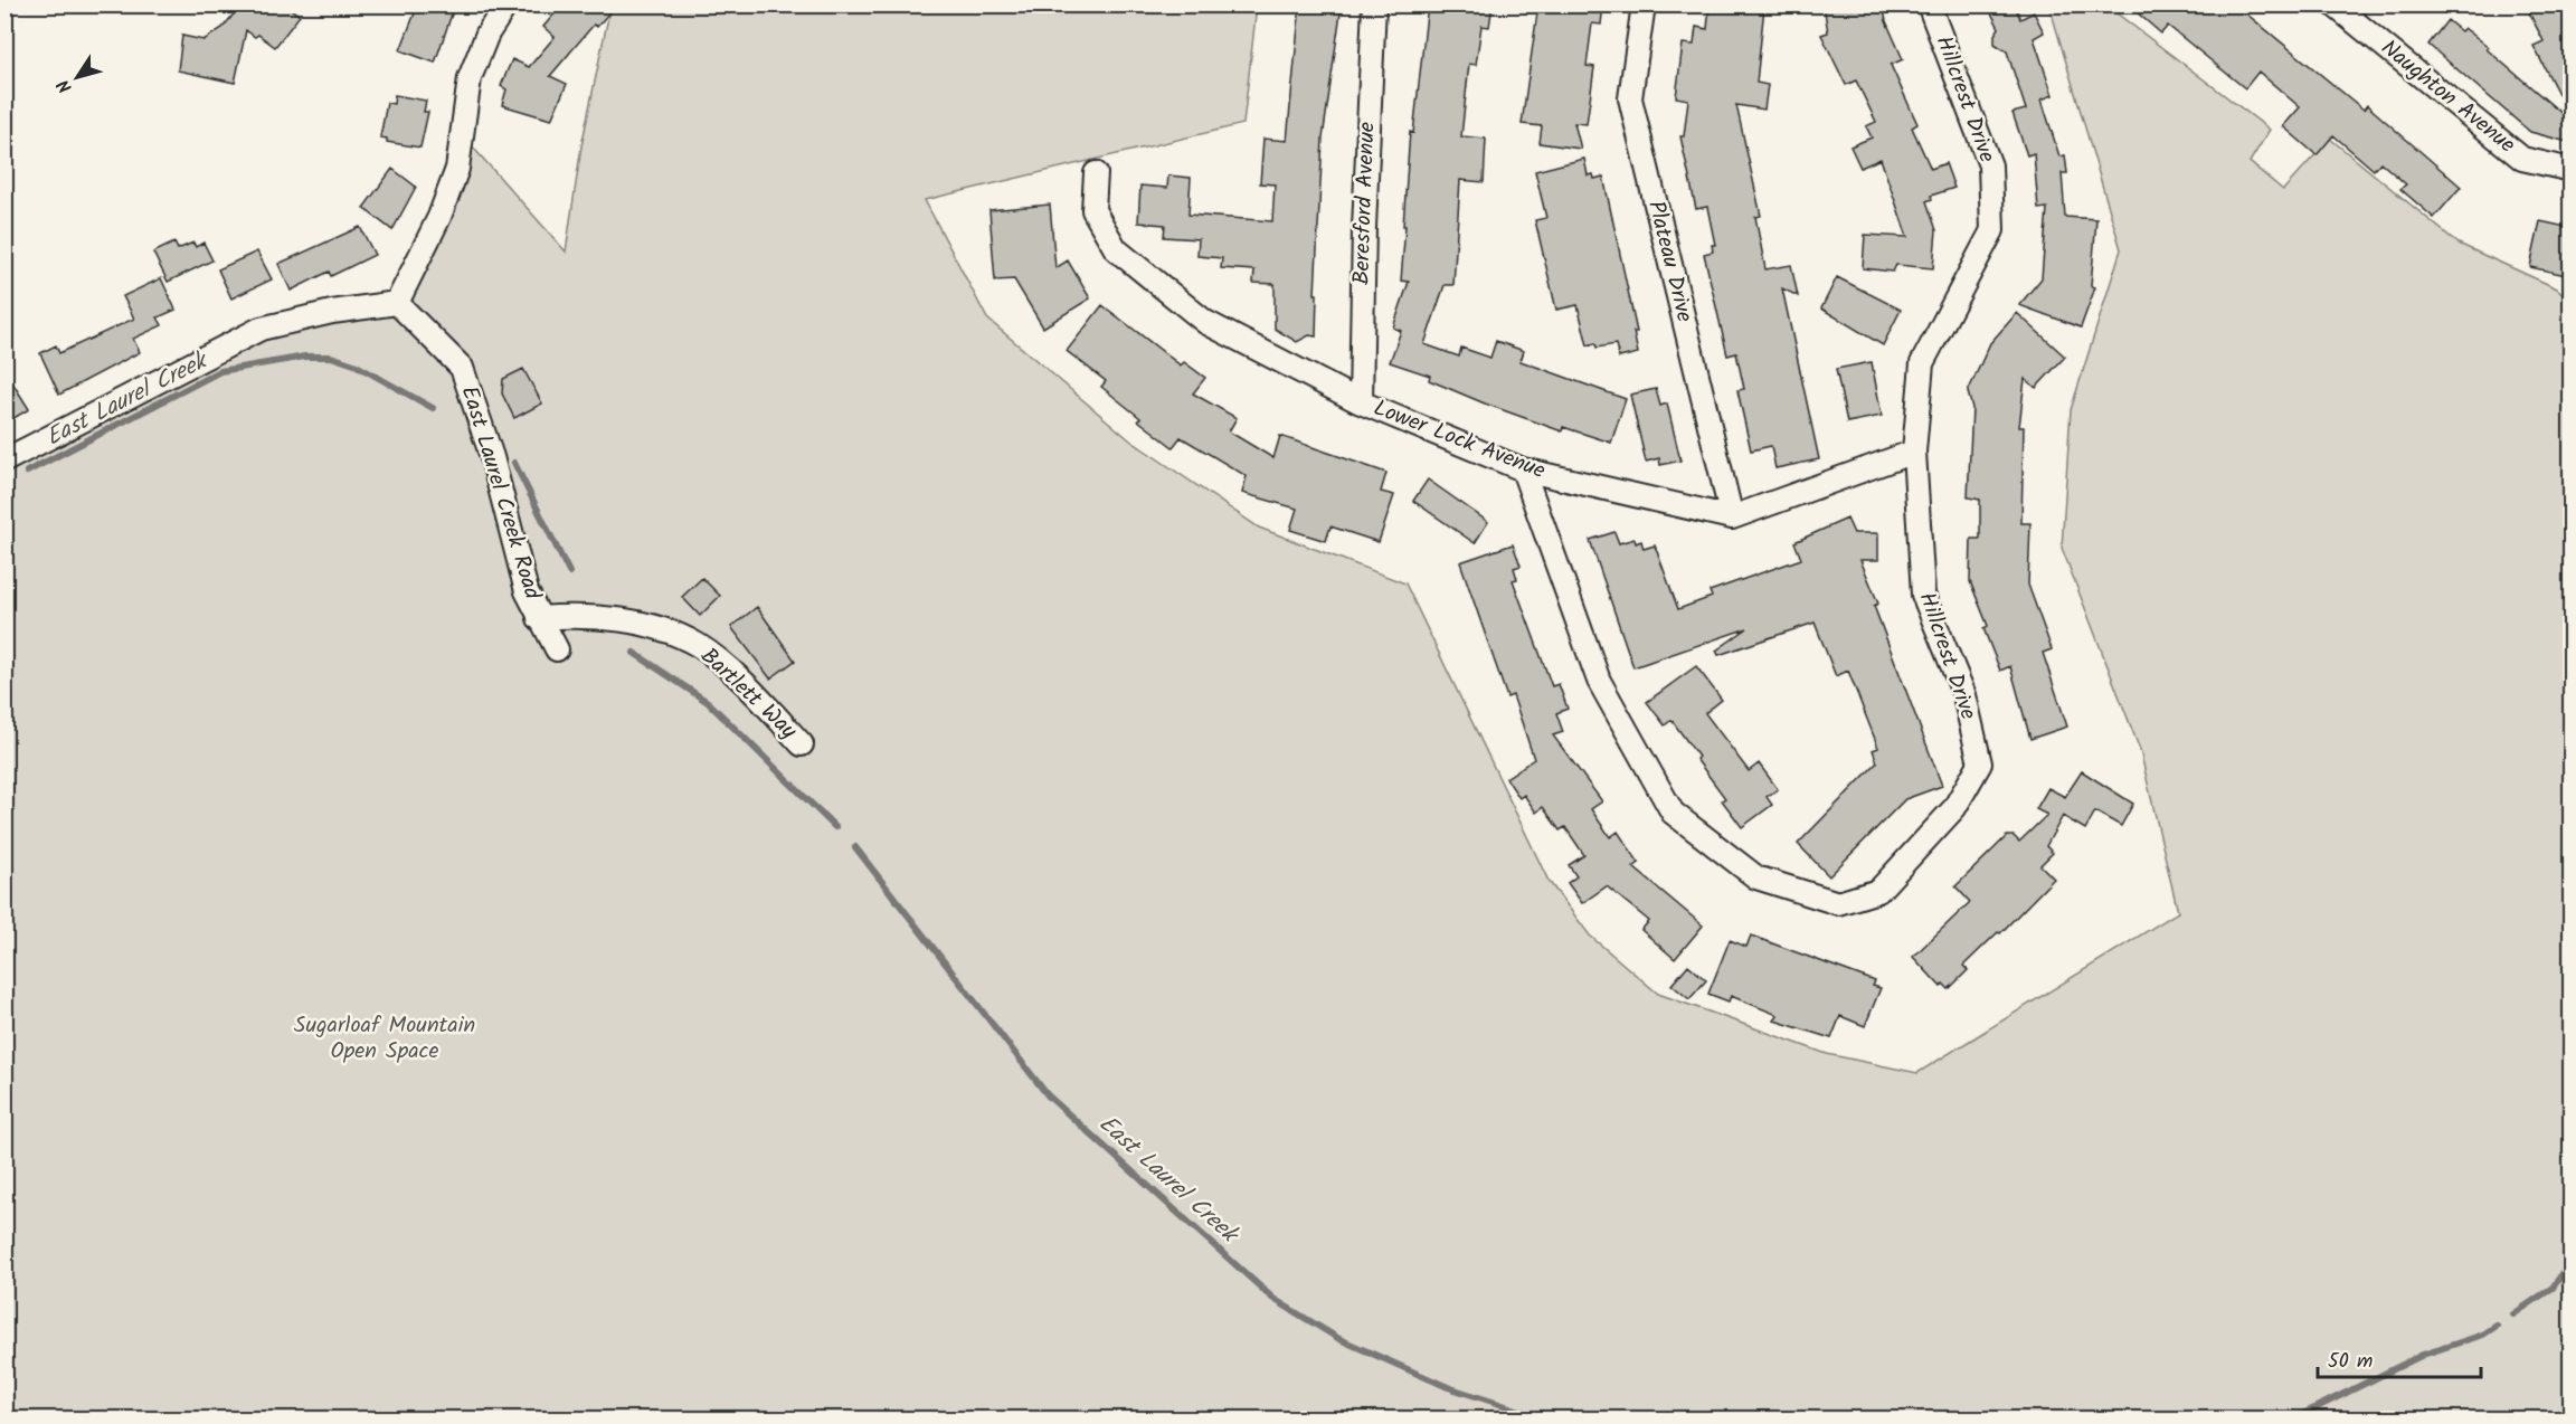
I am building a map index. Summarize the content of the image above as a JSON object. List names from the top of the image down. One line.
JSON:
{"streets":{"street":["Naughton Avenue","Hillcrest Drive","Beresford Avenue","Plateau Drive","Lower Lock Avenue","East Laurel Creek Road","Bartlett Way"]},"crossings":[["Hillcrest Drive","Lower Lock Avenue"],["Beresford Avenue","Lower Lock Avenue"],["Plateau Drive","Lower Lock Avenue"],["East Laurel Creek Road","Bartlett Way"]],"water":["East Laurel Creek"],"parks":["Sugarloaf Mountain Open Space"],"scale_bar":"50 m","north":"bottom left"}
